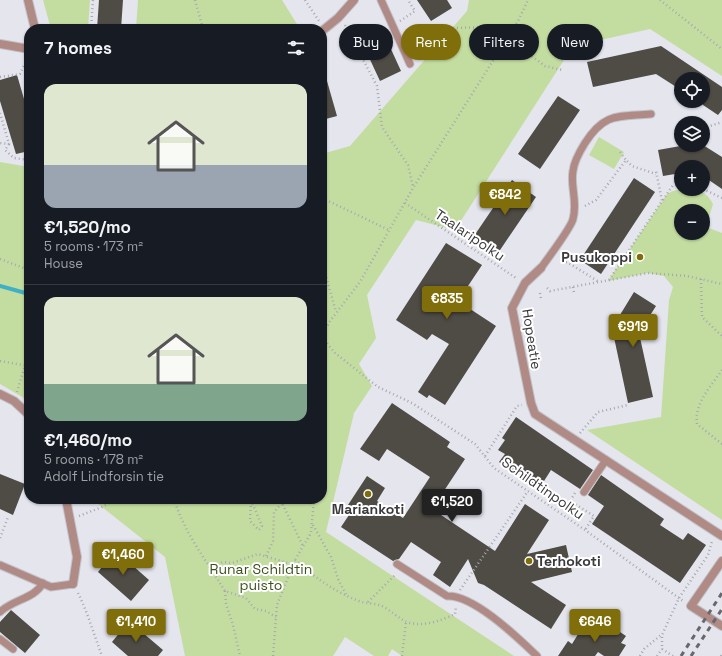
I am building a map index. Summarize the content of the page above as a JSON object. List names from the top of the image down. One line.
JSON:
{"streets":{"street":["Hopeatie"],"path":["Taalaripolku","Schildtinpolku"]},"crossings":[["Taalaripolku","Hopeatie"]],"parks":["Runar Schildtin puisto"],"places":["Pusukoppi","Mariankoti","Terhokoti"],"page":{"chip":["Buy","Rent","Filters","New"],"heading":"7 homes","map_buttons":["+","−"],"list":[{"name":"€1,520/mo","note":"5 rooms · 173 m² · House"},{"name":"€1,460/mo","note":"5 rooms · 178 m² · Adolf Lindforsin tie"}],"price":["€842","€835","€919","€1,520","€1,460","€1,410","€646"]}}
